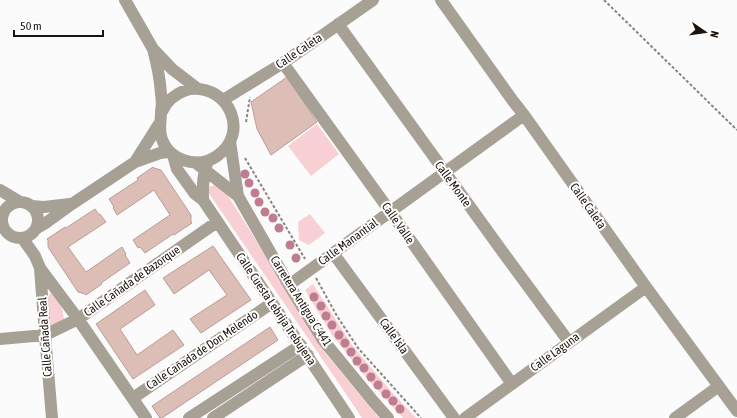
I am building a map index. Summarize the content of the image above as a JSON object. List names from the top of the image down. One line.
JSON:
{"streets":{"street":["Calle Caleta","Calle Monte","Calle Valle","Calle Manantial","Calle Cañada de Bazorque","Carretera Antigua C-441","Calle Cuesta Lebrija Trebujena","Calle Isla","Calle Cañada Real","Calle Cañada de Don Melendo","Calle Laguna"]},"crossings":[["Calle Caleta","Calle Monte"],["Calle Caleta","Calle Valle"],["Calle Caleta","Calle Manantial"],["Calle Caleta","Carretera Antigua C-441"],["Calle Caleta","Calle Cuesta Lebrija Trebujena"],["Calle Caleta","Calle Laguna"],["Calle Monte","Calle Manantial"],["Calle Monte","Calle Laguna"],["Calle Valle","Calle Manantial"],["Calle Valle","Calle Laguna"],["Calle Manantial","Carretera Antigua C-441"],["Calle Manantial","Calle Isla"],["Calle Cañada de Bazorque","Calle Cuesta Lebrija Trebujena"],["Calle Cañada de Bazorque","Calle Cañada Real"],["Carretera Antigua C-441","Calle Cuesta Lebrija Trebujena"],["Calle Cuesta Lebrija Trebujena","Calle Cañada de Don Melendo"]],"scale_bar":"50 m","north":"right"}
